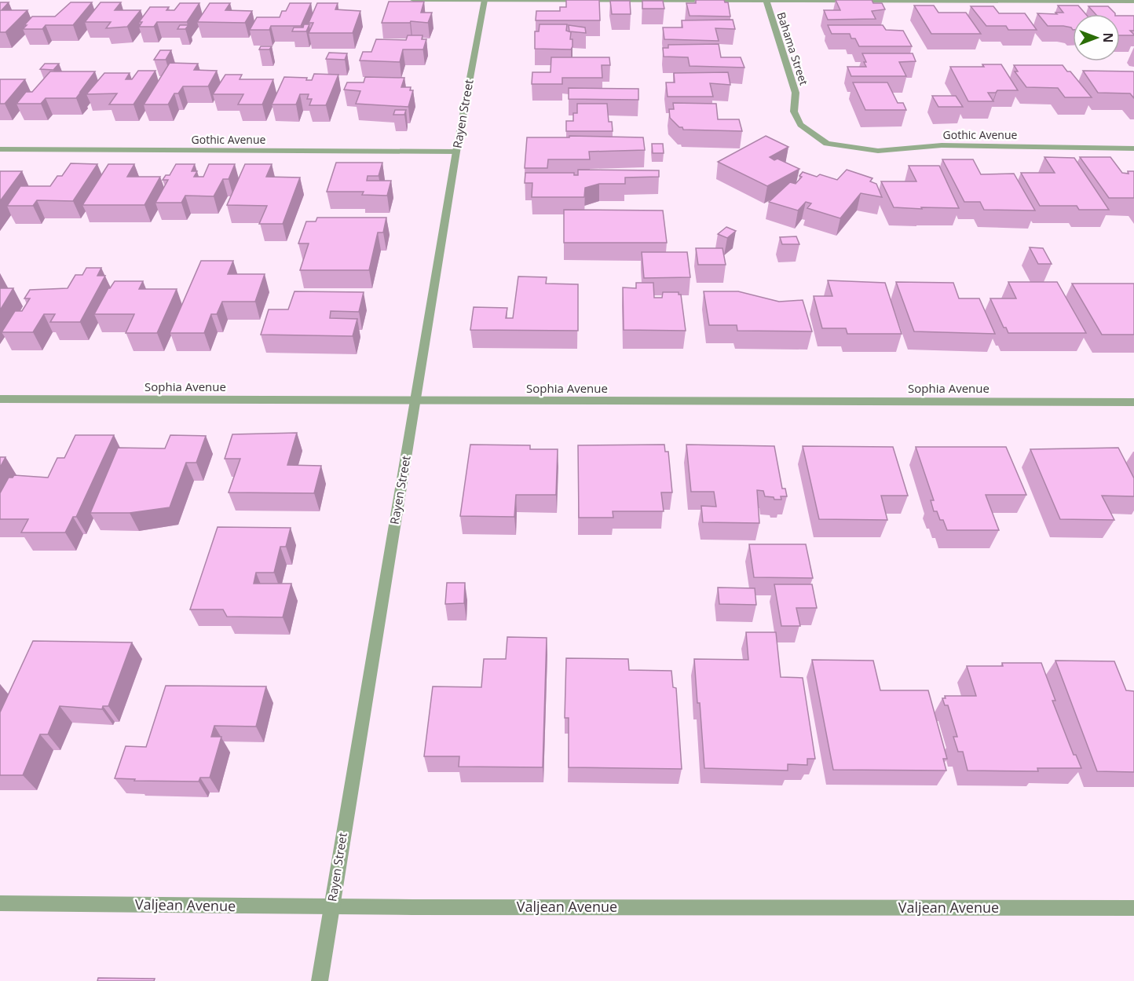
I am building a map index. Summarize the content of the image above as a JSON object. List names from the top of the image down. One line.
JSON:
{"streets":{"street":["Bahama Street","Rayen Street","Gothic Avenue","Sophia Avenue","Valjean Avenue"]},"crossings":[["Bahama Street","Gothic Avenue"],["Rayen Street","Gothic Avenue"],["Rayen Street","Sophia Avenue"],["Rayen Street","Valjean Avenue"]],"north":"right"}
